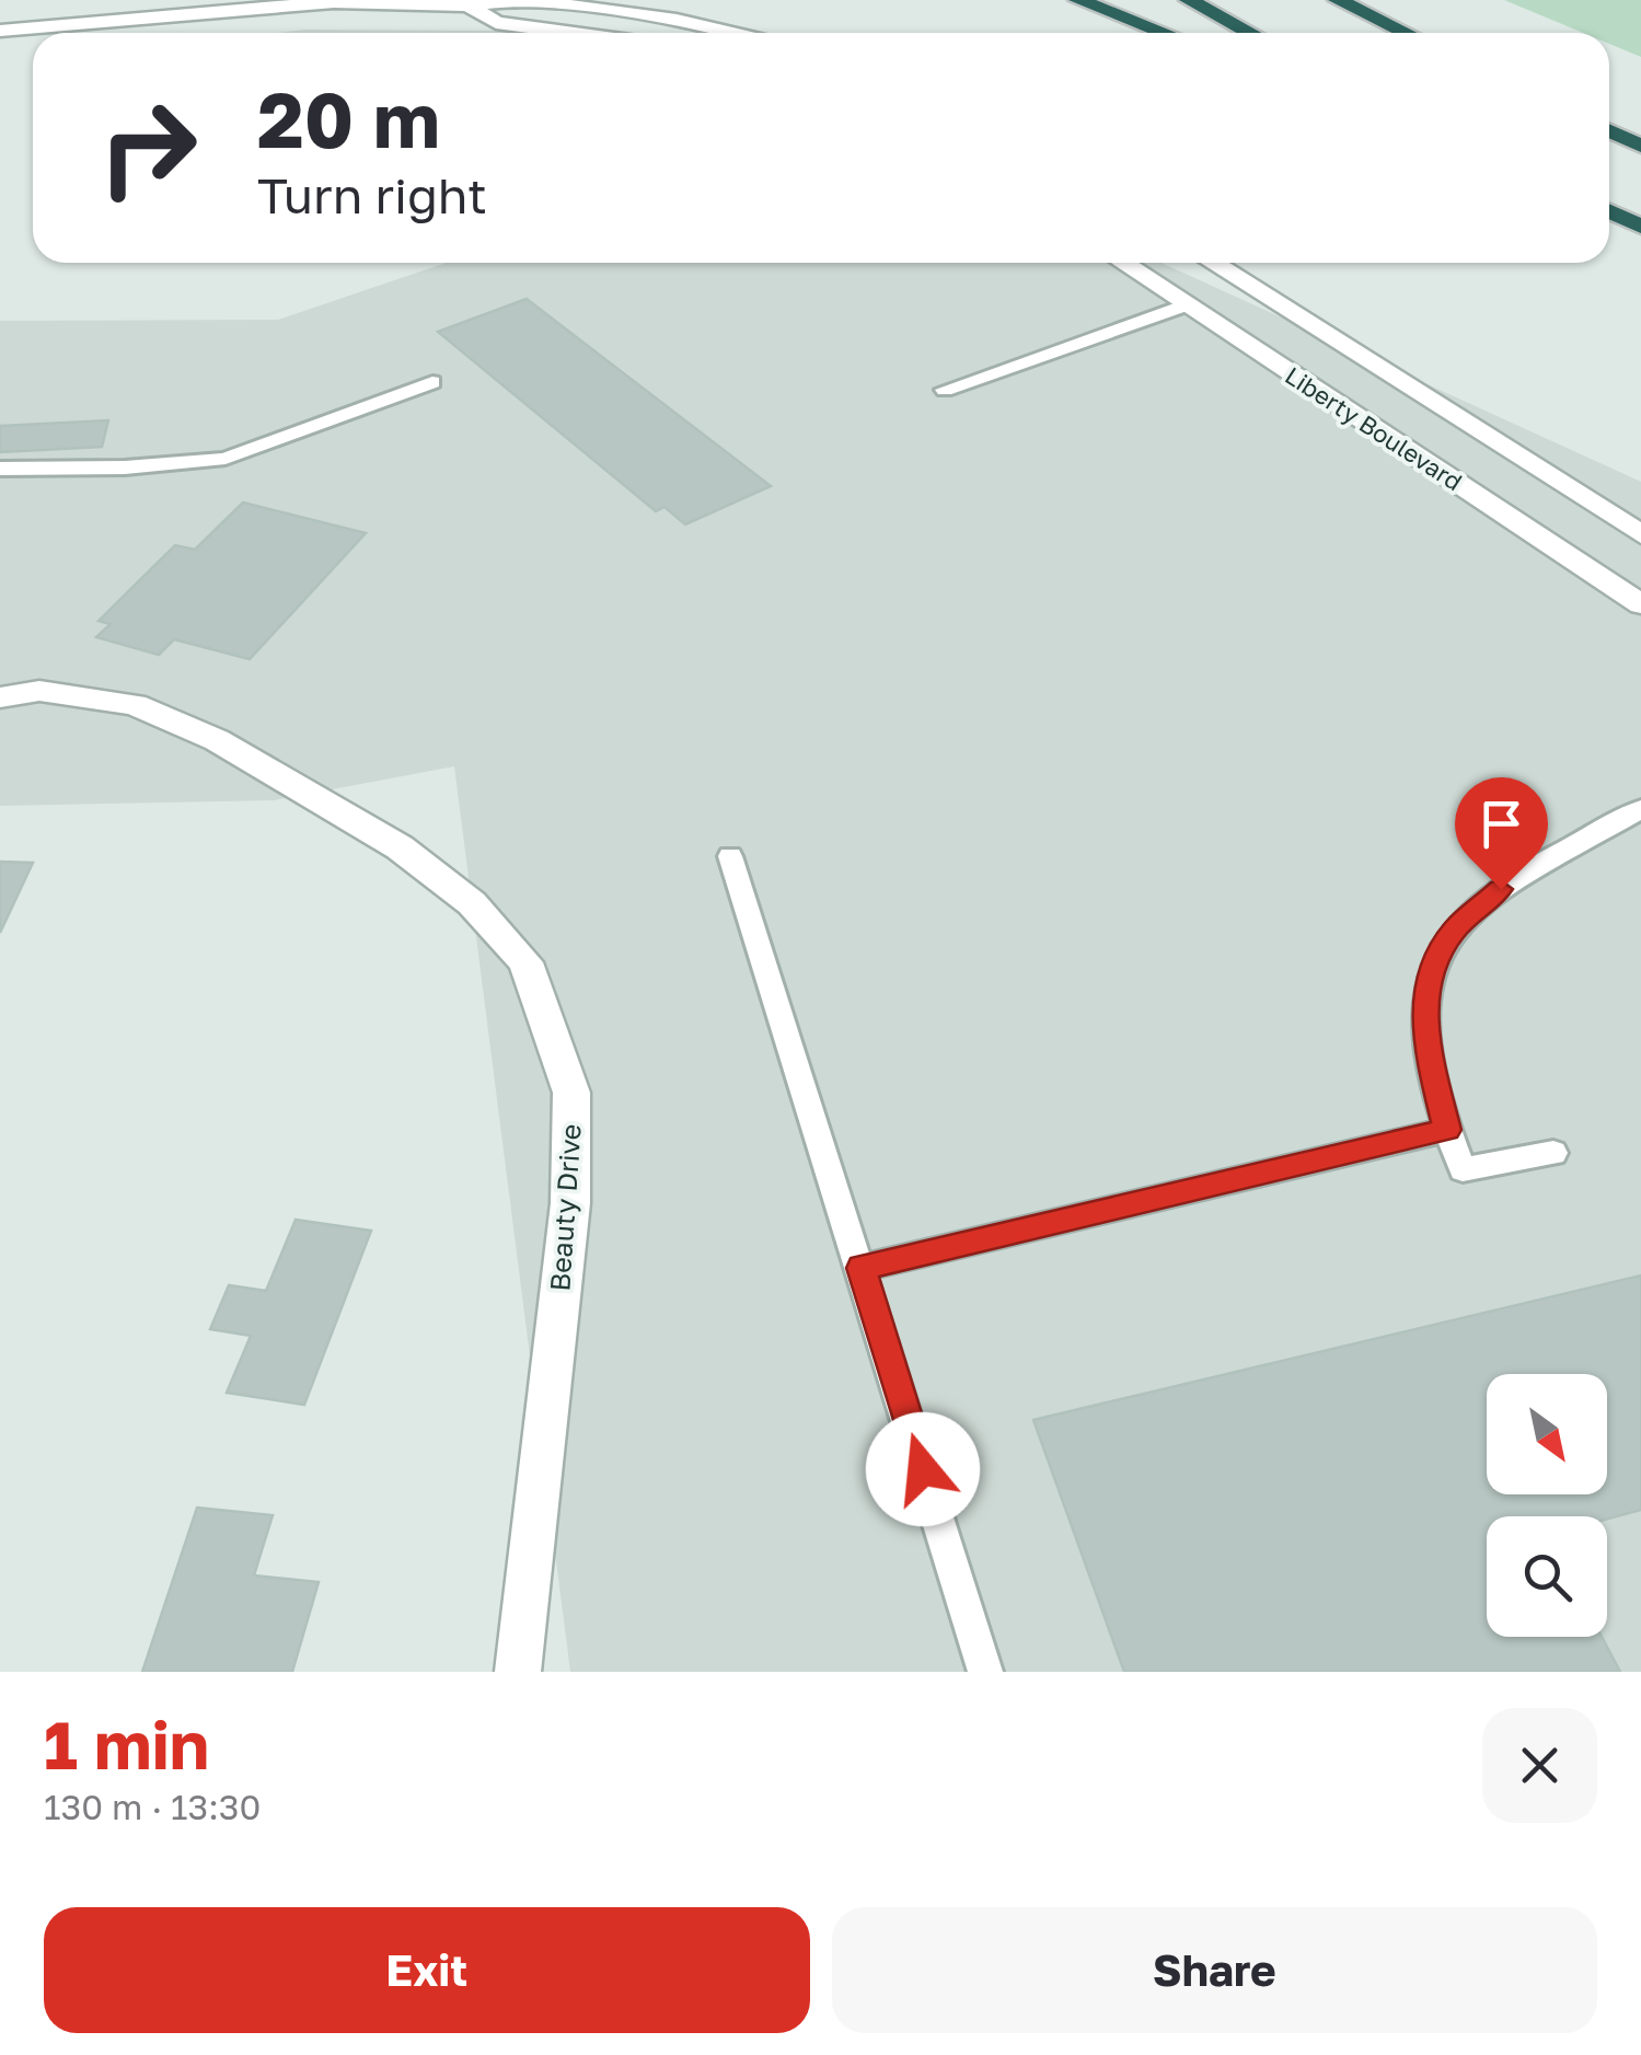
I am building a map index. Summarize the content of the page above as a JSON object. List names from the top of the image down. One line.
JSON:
{"streets":{"street":["Liberty Boulevard","Beauty Drive"]},"north":"bottom right","page":{"turn":["20 m","Turn right"],"heading":["1 min","130 m · 13:30"],"buttons":["Exit","Share"]}}
